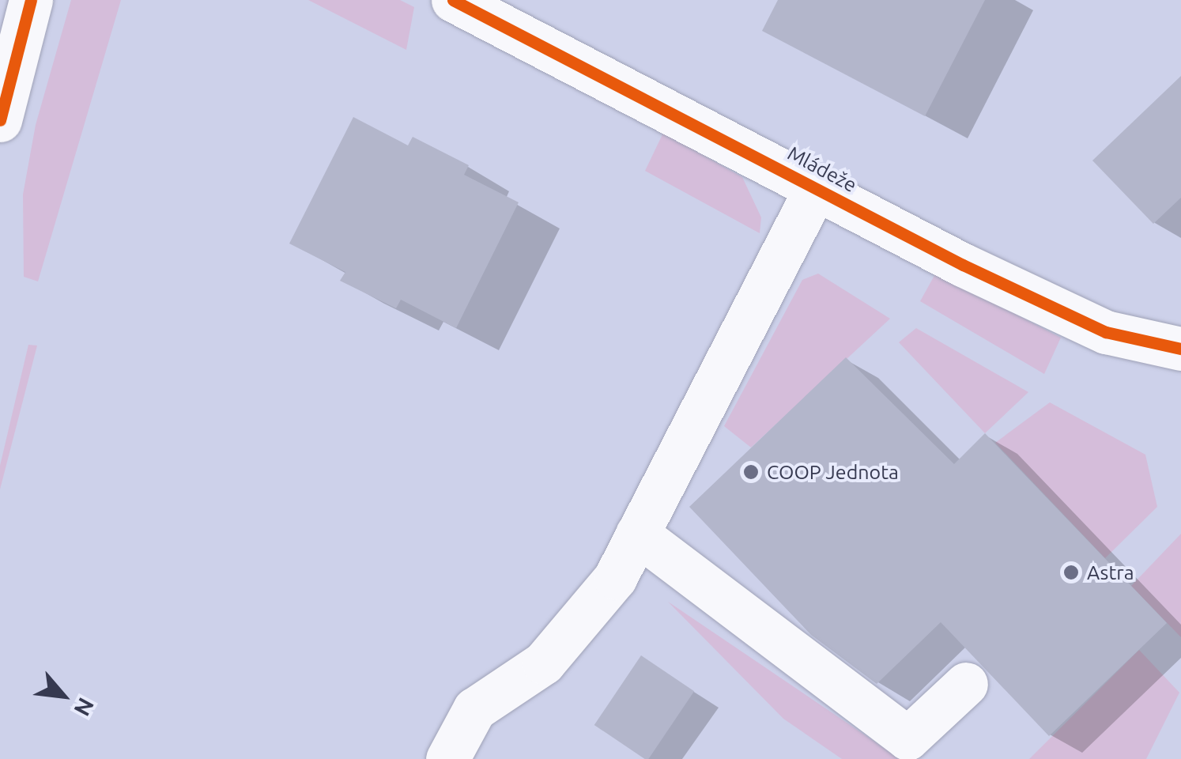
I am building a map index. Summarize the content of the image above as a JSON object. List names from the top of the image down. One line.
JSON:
{"streets":{"street":["Mládeže"]},"places":["COOP Jednota","Astra"],"north":"bottom right"}
